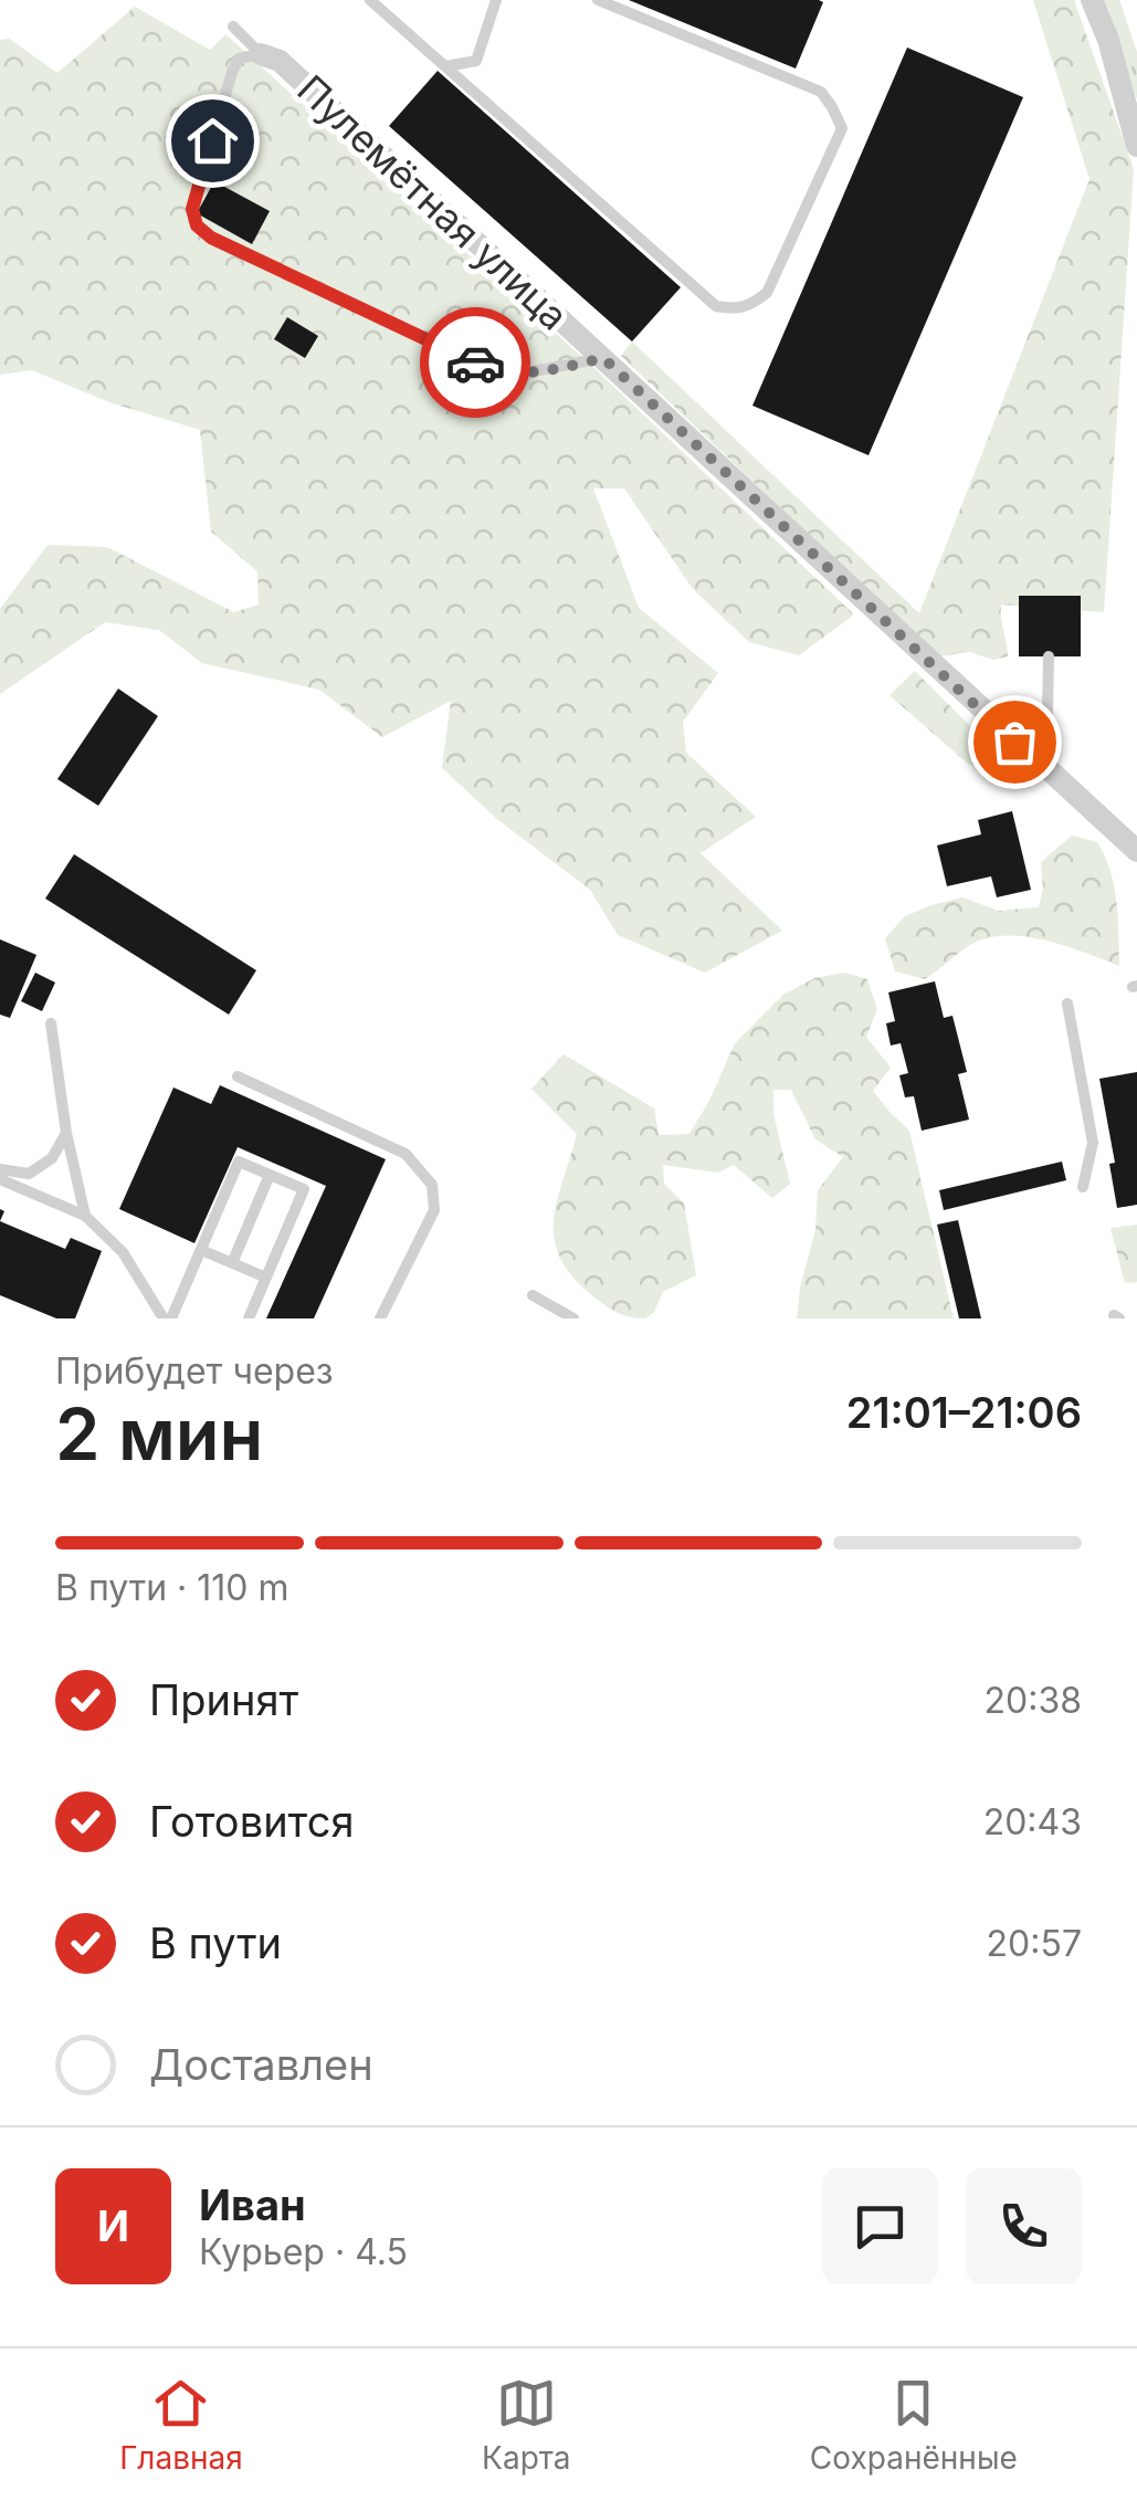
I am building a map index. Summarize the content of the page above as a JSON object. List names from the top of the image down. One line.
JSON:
{"streets":{"street":["Пулемётная улица"]},"page":{"heading":["2 мин","Прибудет через","21:01–21:06"],"panel":["Иван","Курьер · 4.5"],"bar":"В пути · 110 m","list":[["Принят","20:38"],["Готовится","20:43"],["В пути","20:57"],"Доставлен"],"round":"И","tabs":["Главная","Карта","Сохранённые"]}}
